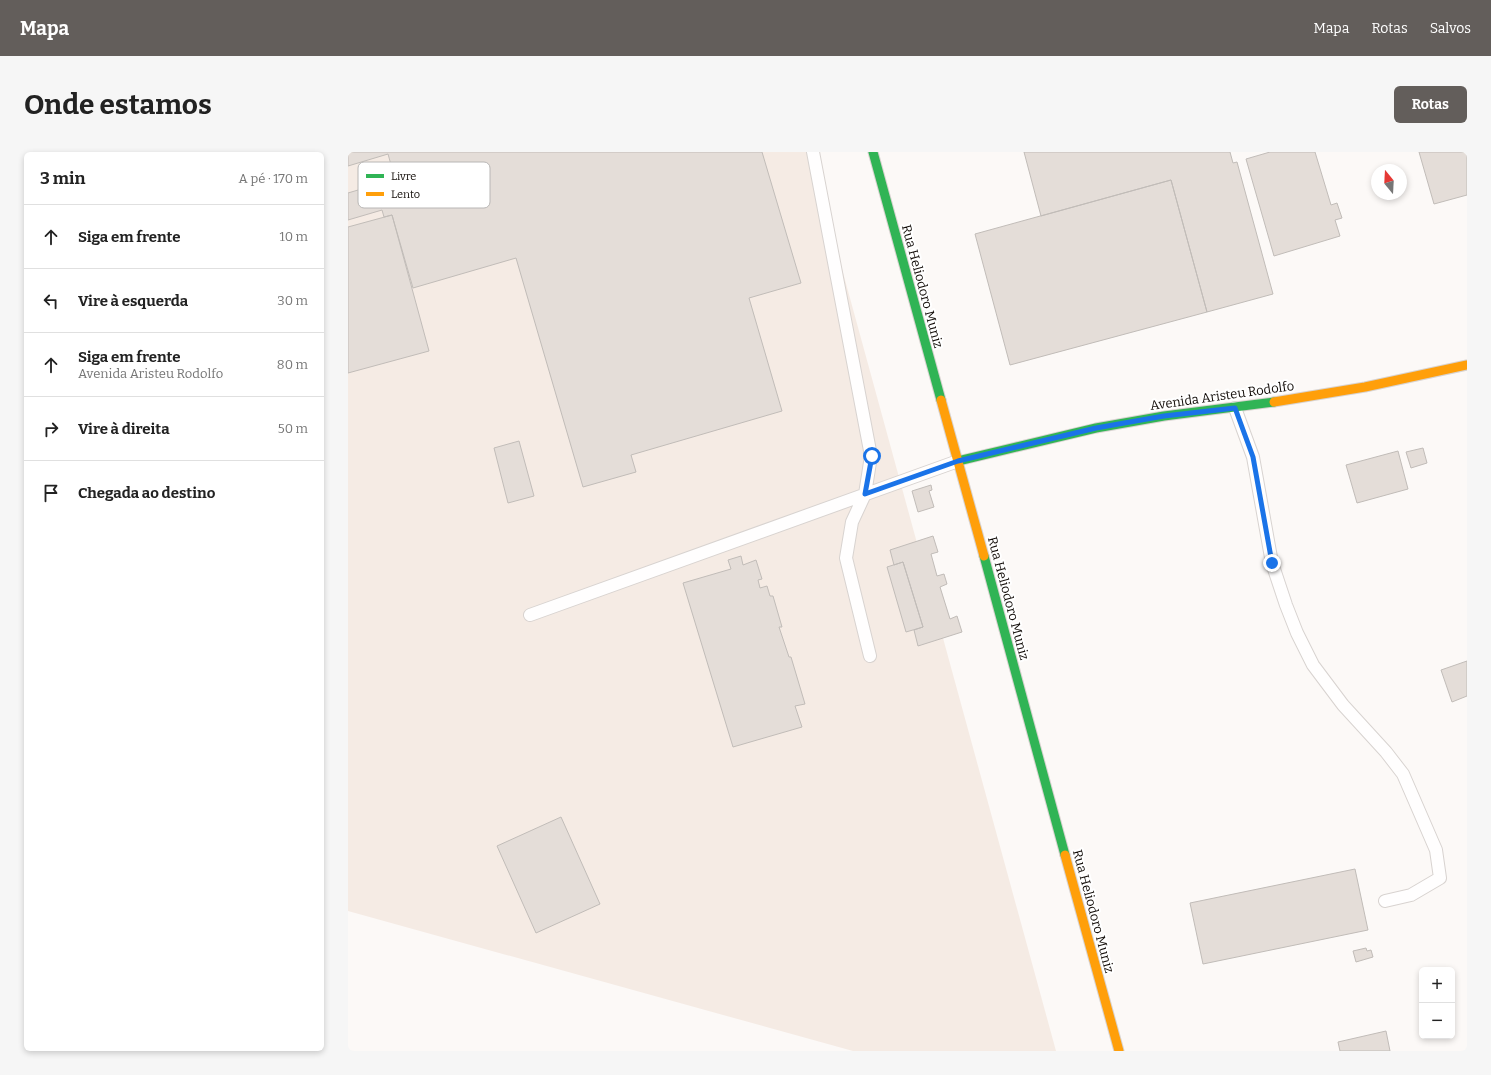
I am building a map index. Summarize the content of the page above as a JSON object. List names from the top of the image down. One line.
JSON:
{"streets":{"street":["Rua Heliodoro Muniz","Avenida Aristeu Rodolfo"]},"crossings":[["Rua Heliodoro Muniz","Avenida Aristeu Rodolfo"]],"legend":["Livre","Lento"],"north":"top","page":{"header":"Mapa","nav":["Mapa","Rotas","Salvos"],"buttons":"Rotas","title":"Onde estamos","heading":["3 min","A pé · 170 m"],"list":[["Siga em frente","10 m"],["Vire à esquerda","30 m"],["Siga em frente","Avenida Aristeu Rodolfo","80 m"],["Vire à direita","50 m"],"Chegada ao destino"],"map_buttons":["+","−"]}}
